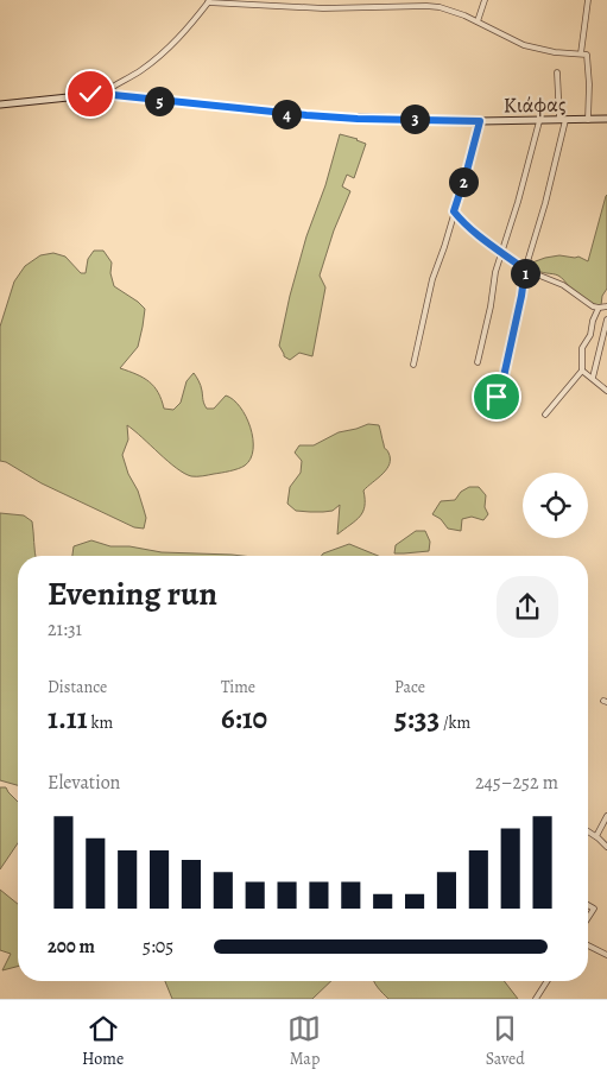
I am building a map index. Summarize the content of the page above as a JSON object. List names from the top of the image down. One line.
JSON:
{"streets":{"street":["Κιάφας"]},"page":{"pins":["5","4","3","2","1"],"heading":["Evening run","21:31"],"stats":[["Distance","1.11 km"],["Time","6:10"],["Pace","5:33 /km"]],"chart":["Elevation","245–252 m"],"list":[{"name":"200 m","note":"5:05"}],"tabs":["Home","Map","Saved"]}}
